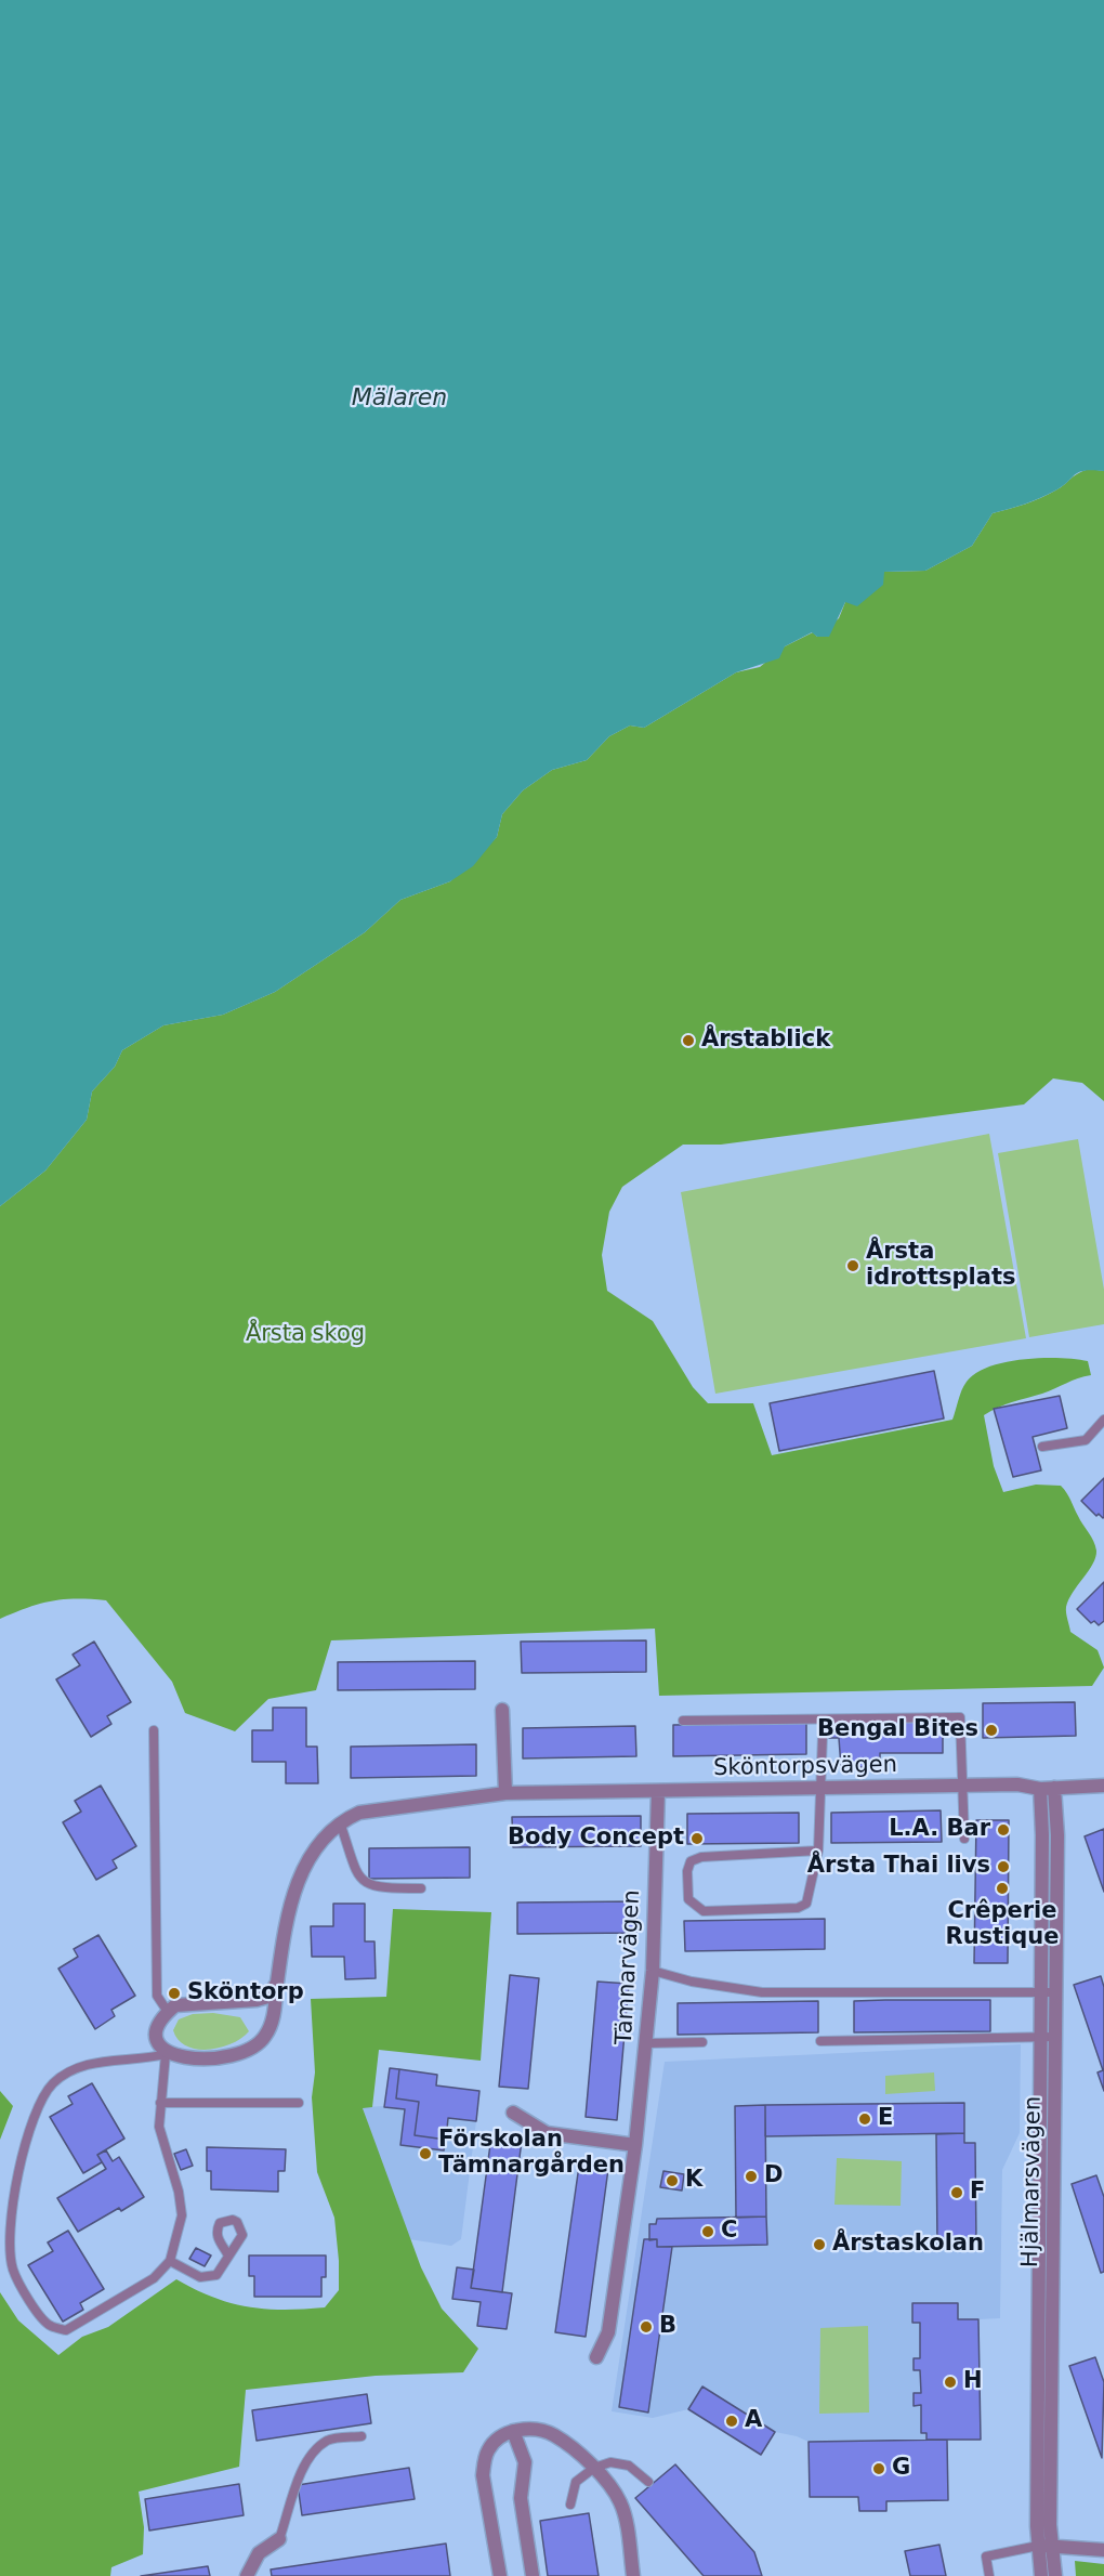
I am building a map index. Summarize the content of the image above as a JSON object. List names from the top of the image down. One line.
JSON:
{"streets":{"street":["Sköntorpsvägen","Tämnarvägen","Hjälmarsvägen"]},"crossings":[["Sköntorpsvägen","Tämnarvägen"],["Sköntorpsvägen","Hjälmarsvägen"]],"water":["Mälaren"],"parks":["Årsta skog"],"places":["Årstablick","Årsta idrottsplats","Bengal Bites","L.A. Bar","Body Concept","Årsta Thai livs","Crêperie Rustique","Sköntorp","E","Förskolan Tämnargården","D","K","F","C","Årstaskolan","B","H","A","G"]}
